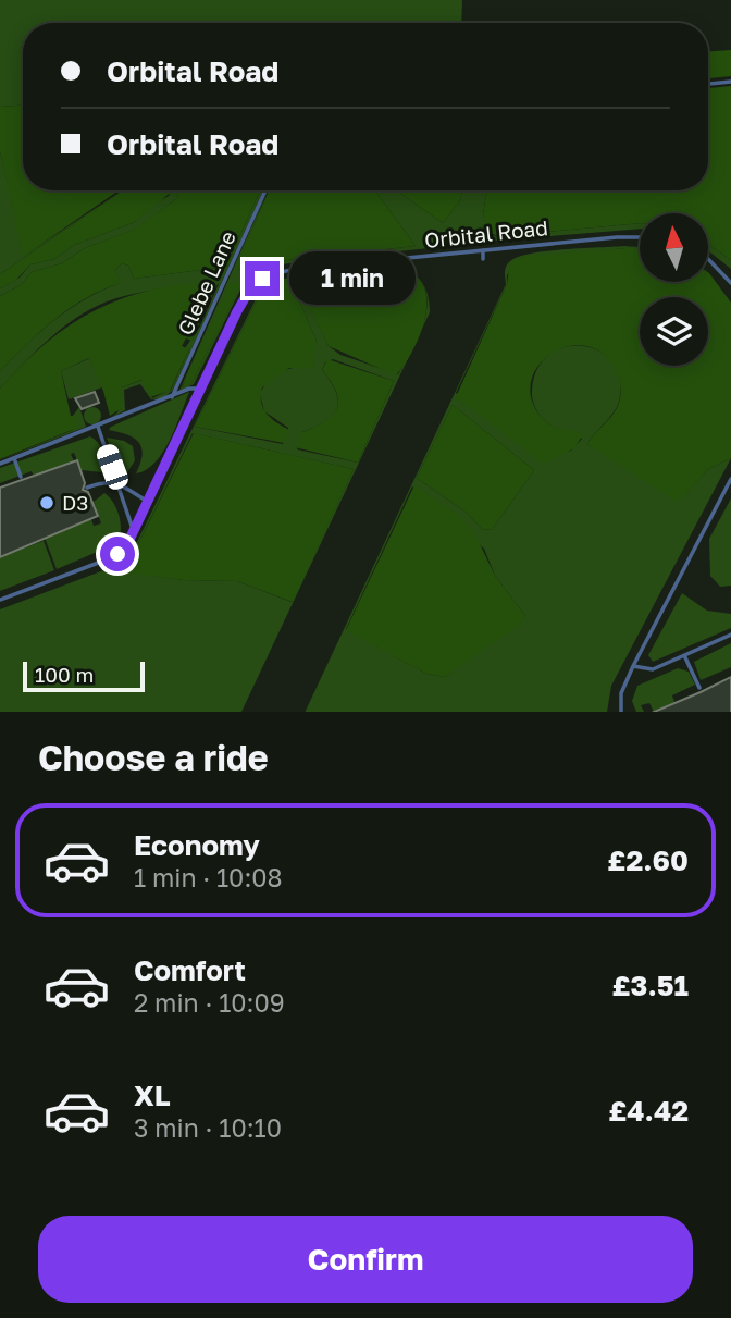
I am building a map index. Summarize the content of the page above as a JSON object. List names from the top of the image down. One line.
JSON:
{"streets":{"lane":["Orbital Road","Glebe Lane"]},"places":["D3"],"scale_bar":"100 m","north":"top","page":{"banner":["Orbital Road","Orbital Road"],"bubble":"1 min","scale":"100 m","heading":"Choose a ride","list":[{"name":"Economy","note":"1 min · 10:08","value":"£2.60"},{"name":"Comfort","note":"2 min · 10:09","value":"£3.51"},{"name":"XL","note":"3 min · 10:10","value":"£4.42"}],"buttons":"Confirm"}}
